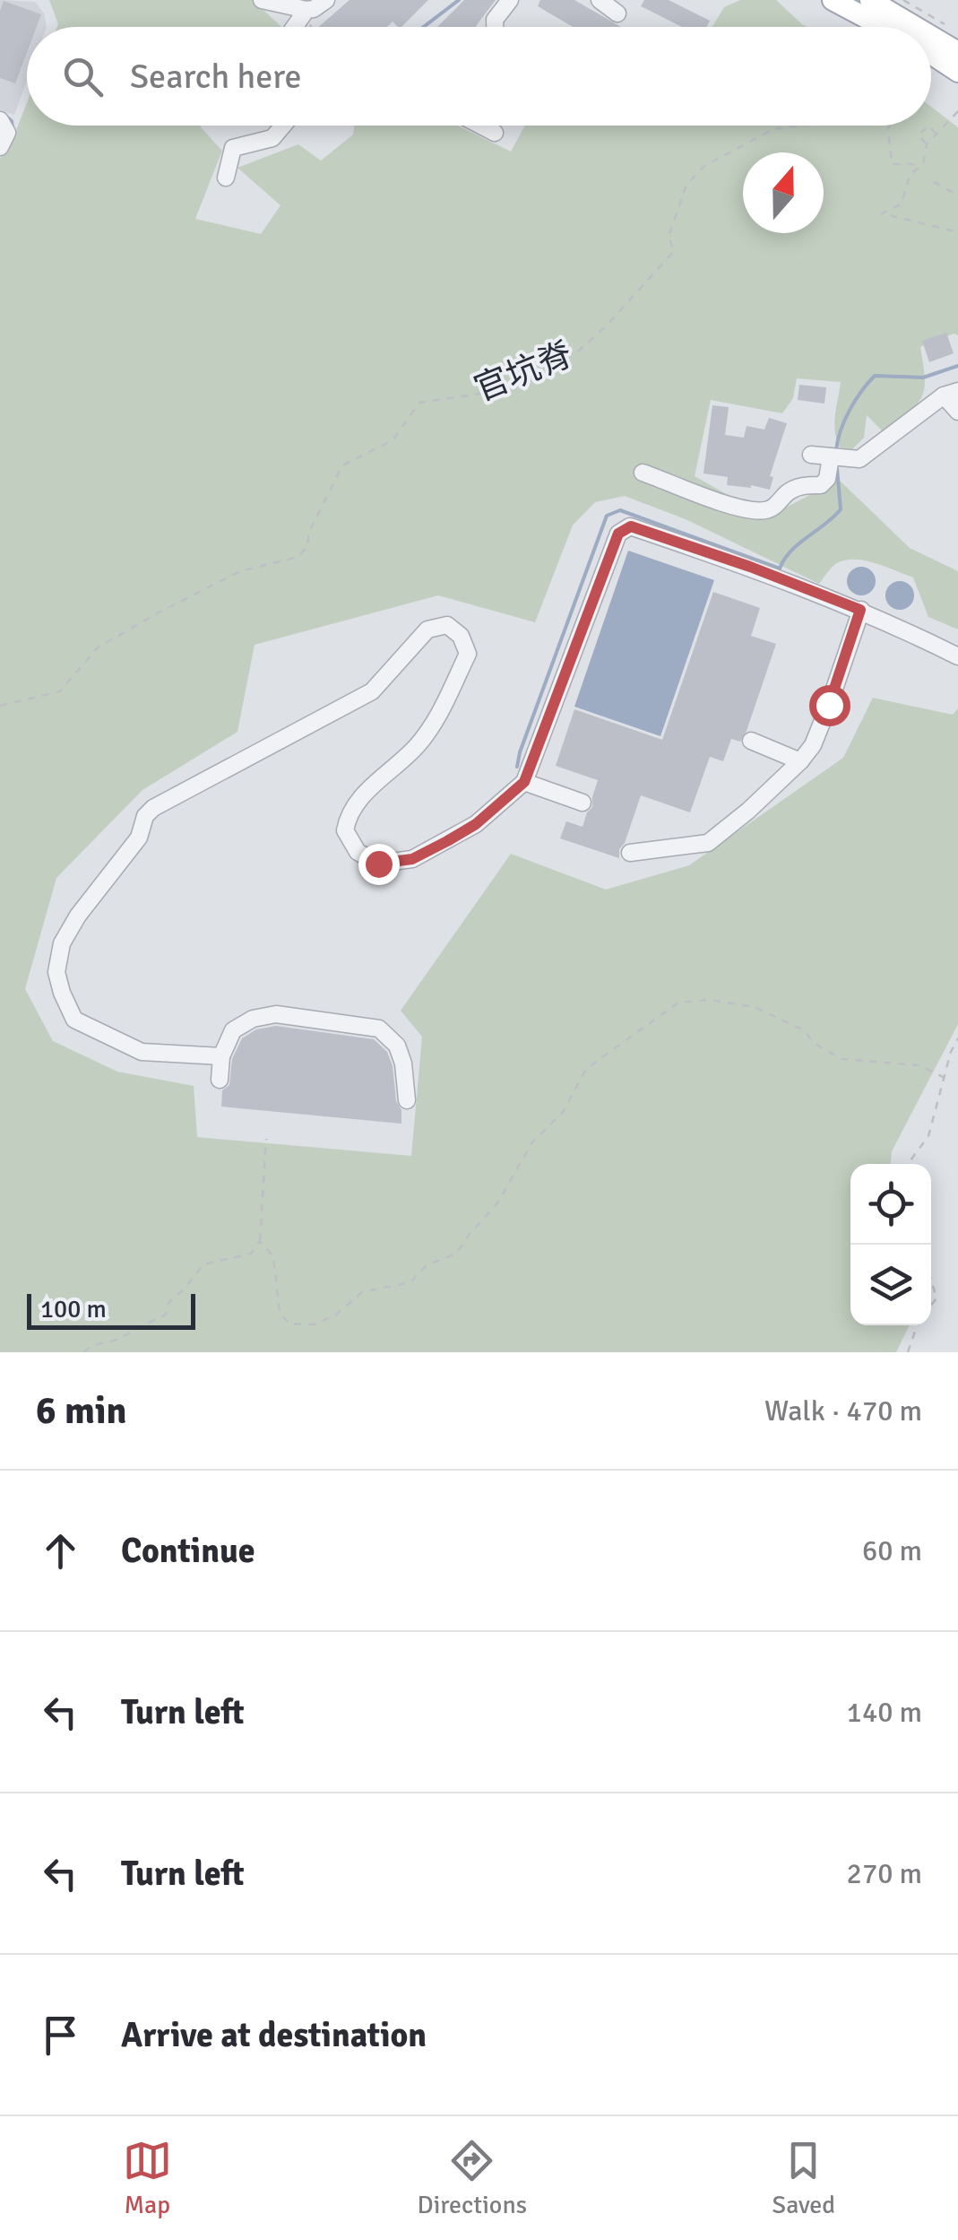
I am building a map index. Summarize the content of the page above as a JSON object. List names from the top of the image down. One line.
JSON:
{"streets":{"path":["官坑脊"]},"scale_bar":"100 m","north":"top","page":{"search":"Search here","scale":"100 m","heading":["6 min","Walk · 470 m"],"list":[["Continue","60 m"],["Turn left","140 m"],["Turn left","270 m"],"Arrive at destination"],"nav":["Map","Directions","Saved"]}}
